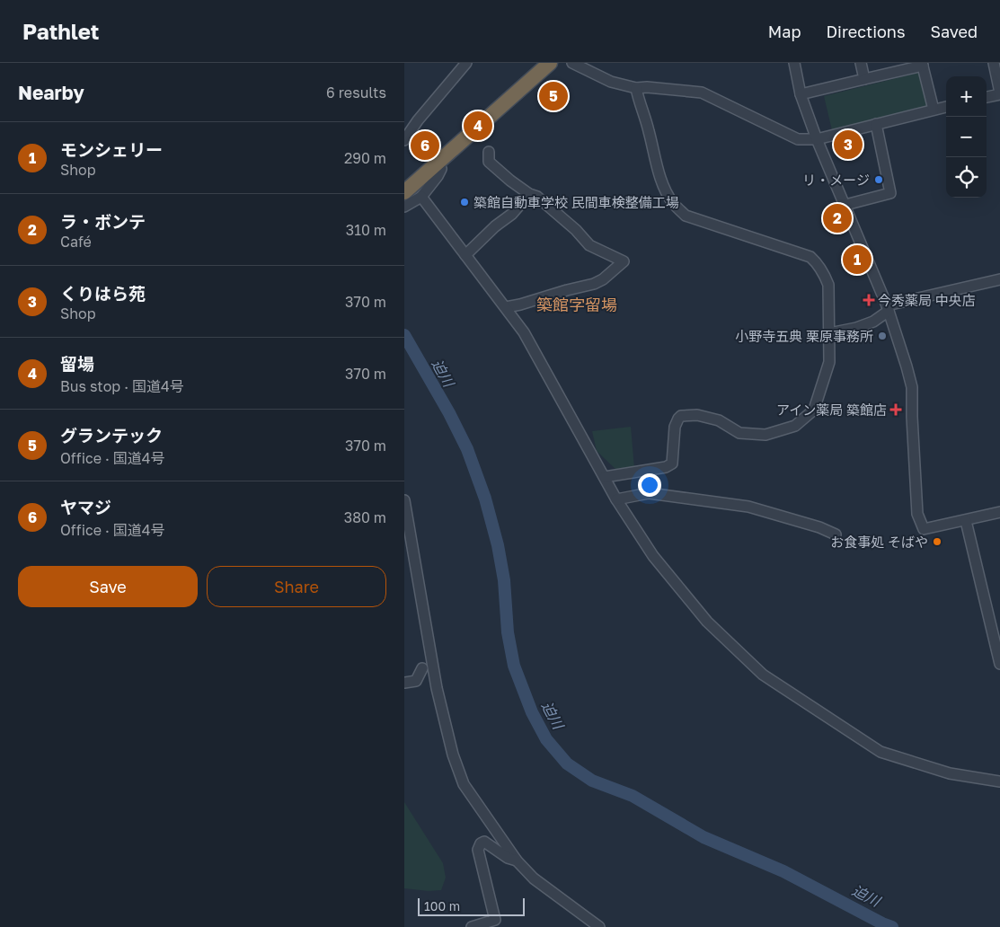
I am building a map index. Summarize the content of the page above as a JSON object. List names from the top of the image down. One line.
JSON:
{"districts":["築館字留場"],"water":["迫川"],"places":{"other":["リ・メージ","築館自動車学校 民間車検整備工場","小野寺五典 栗原事務所","お食事処 そばや"],"health":["今秀薬局 中央店","アイン薬局 築館店"]},"scale_bar":"100 m","page":{"header":"Pathlet","nav":["Map","Directions","Saved"],"heading":["Nearby","6 results"],"map_buttons":["+","−"],"pins":["5","4","3","6","2","1"],"list":[{"mark":"1","name":"モンシェリー","note":"Shop","value":"290 m"},{"mark":"2","name":"ラ・ボンテ","note":"Café","value":"310 m"},{"mark":"3","name":"くりはら苑","note":"Shop","value":"370 m"},{"mark":"4","name":"留場","note":"Bus stop · 国道4号","value":"370 m"},{"mark":"5","name":"グランテック","note":"Office · 国道4号","value":"370 m"},{"mark":"6","name":"ヤマジ","note":"Office · 国道4号","value":"380 m"}],"buttons":["Save","Share"],"scale":"100 m"}}
